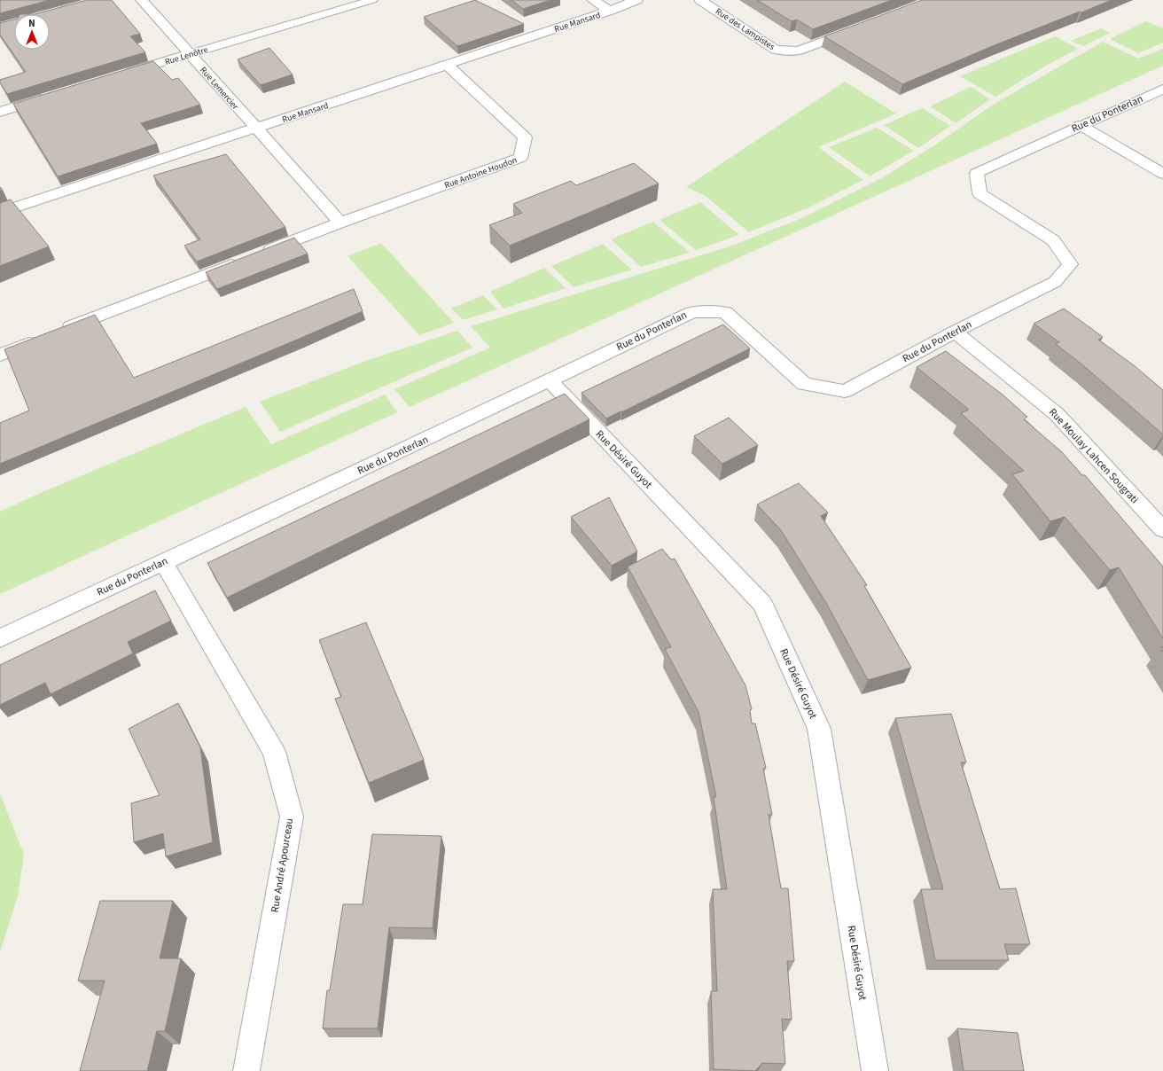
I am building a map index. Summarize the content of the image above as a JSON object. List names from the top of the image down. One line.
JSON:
{"streets":{"street":["Rue Mansard","Rue des Lampistes","Rue Lenôtre","Rue Lemercier","Rue du Ponterlan","Rue Antoine Houdon","Rue Moulay Lahcen Sougrati","Rue Désiré Guyot","Rue André Apourceau"]},"crossings":[["Rue Mansard","Rue Lemercier"],["Rue Mansard","Rue Antoine Houdon"],["Rue Lenôtre","Rue Lemercier"],["Rue Lemercier","Rue Antoine Houdon"],["Rue du Ponterlan","Rue Moulay Lahcen Sougrati"],["Rue du Ponterlan","Rue Désiré Guyot"],["Rue du Ponterlan","Rue André Apourceau"]],"north":"top"}
